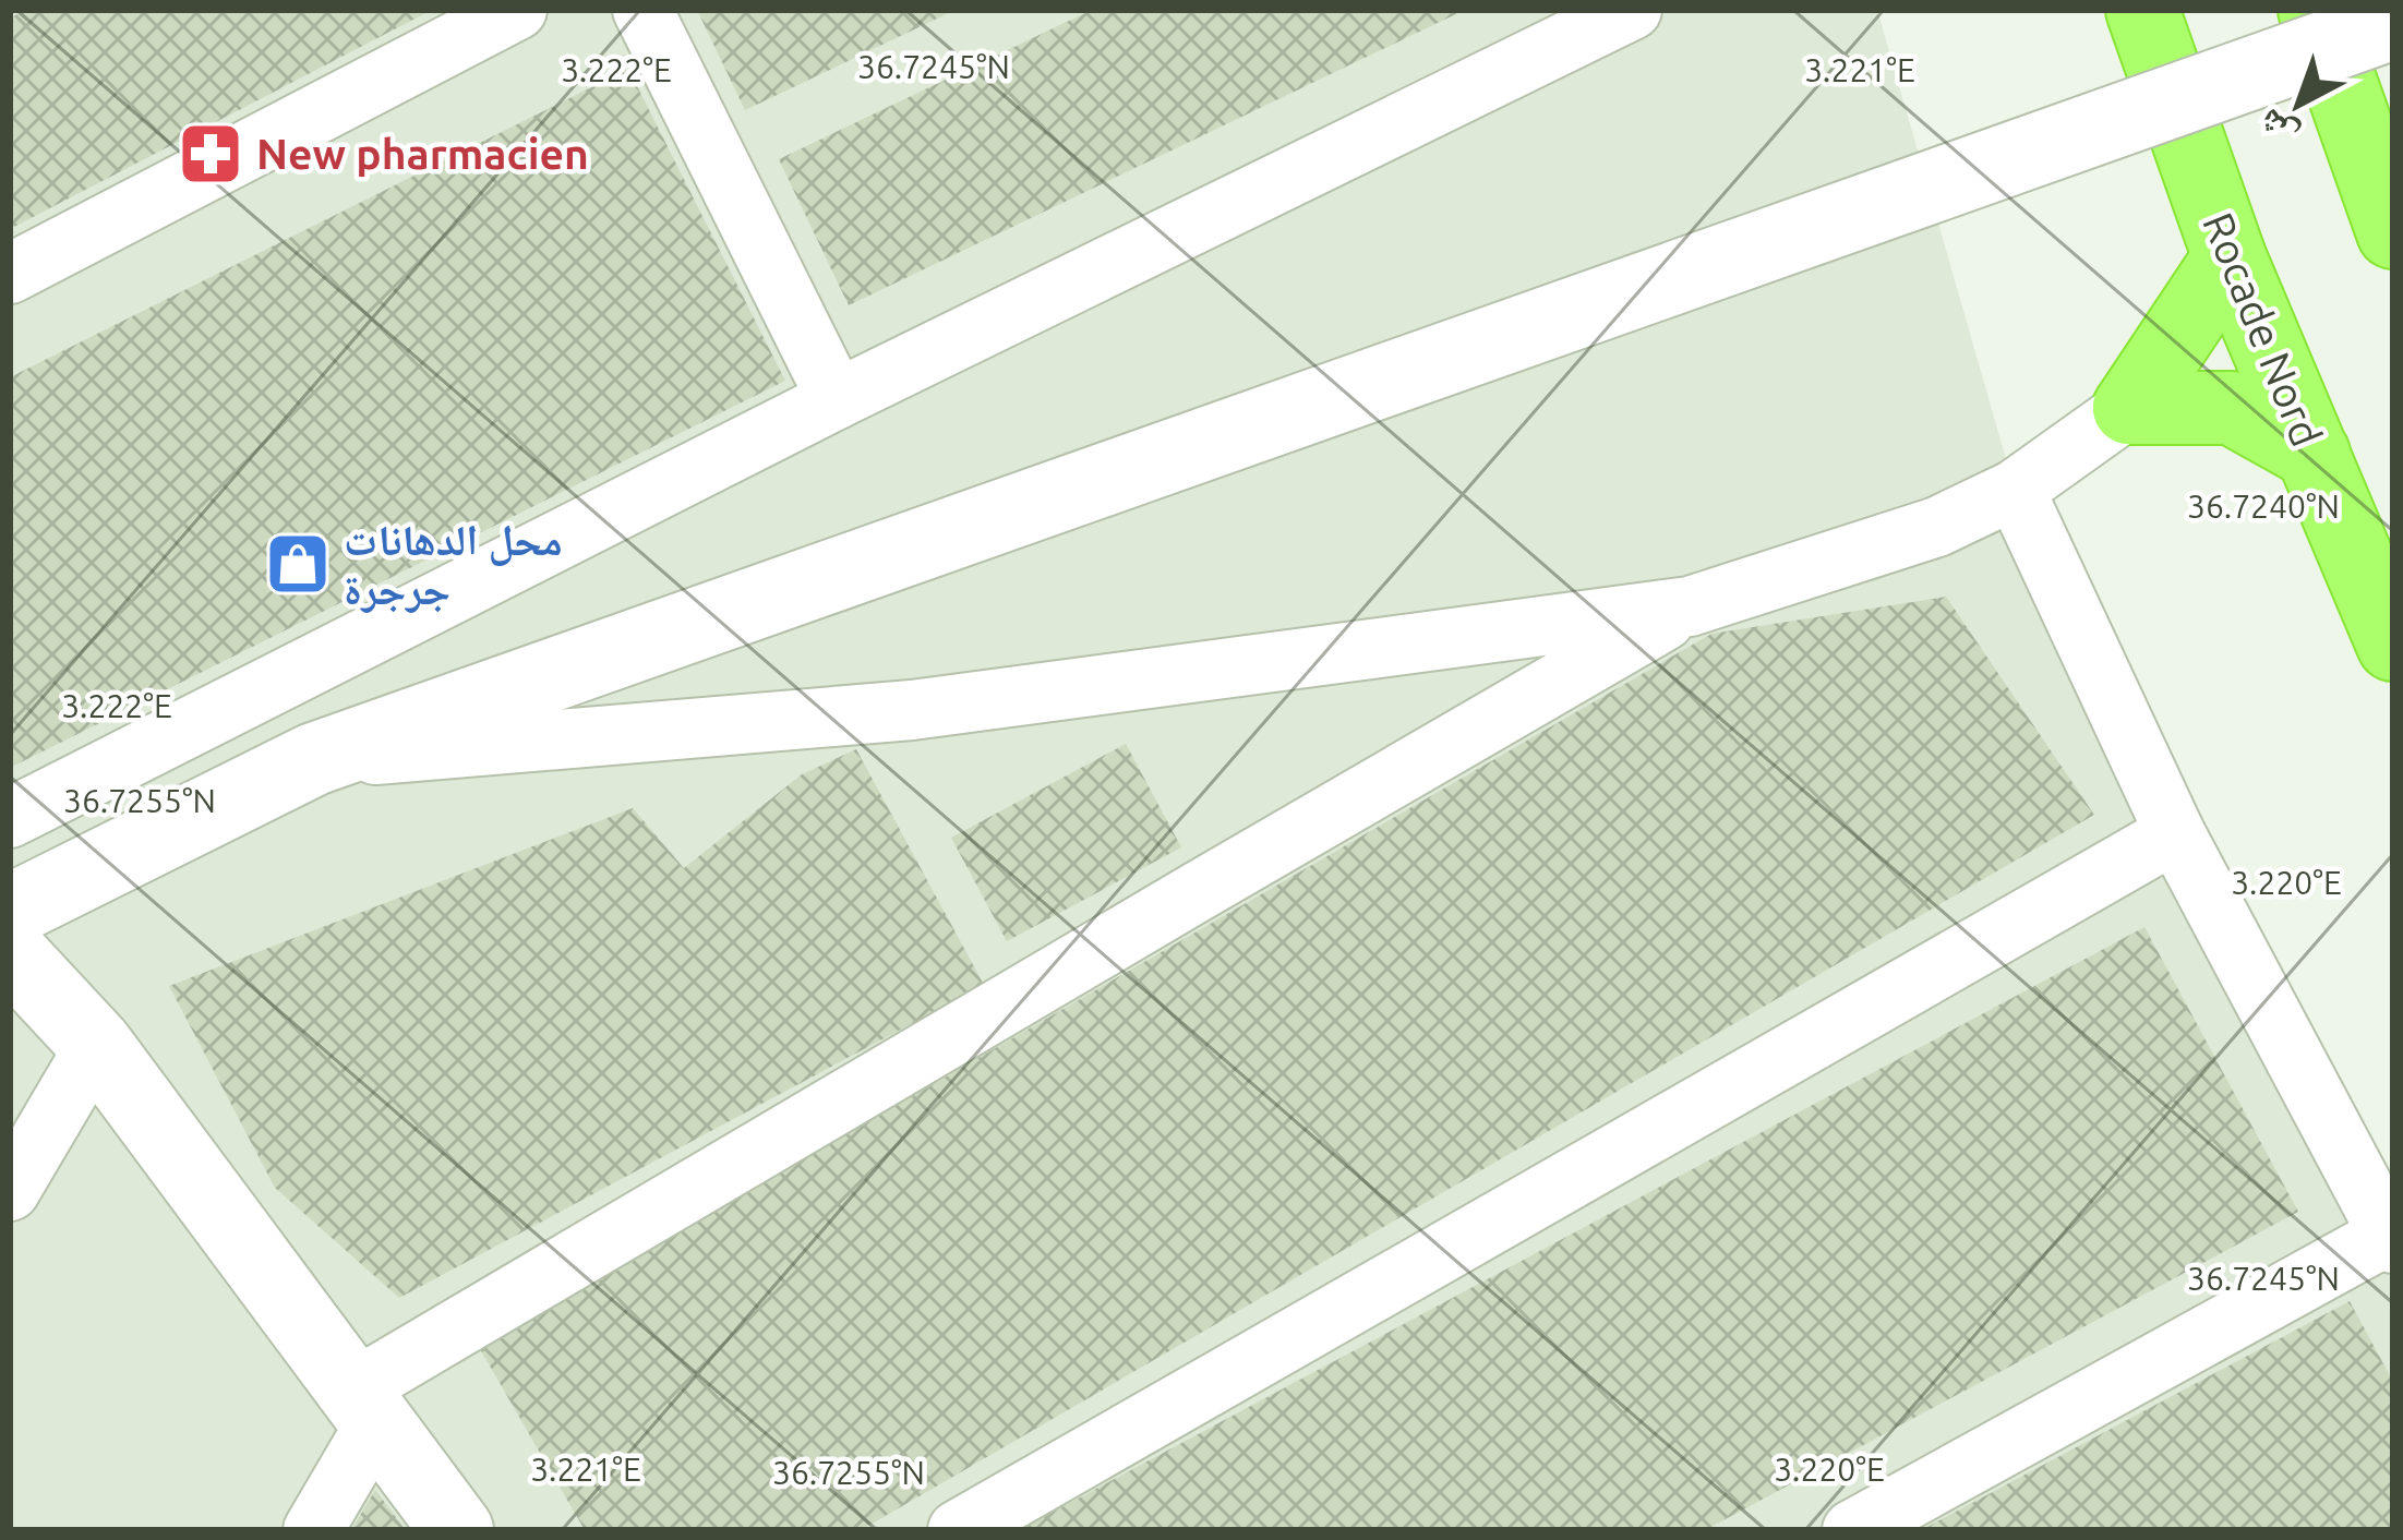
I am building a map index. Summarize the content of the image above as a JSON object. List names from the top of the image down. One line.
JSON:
{"streets":{"highway":["Rocade Nord"]},"places":{"pharmacy":["New pharmacien"],"shop":["محل الدهانات جرجرة"]},"north":"bottom left","coordinates":["36.7245°N","3.222°E","3.221°E","36.7240°N","36.7255°N","3.220°E"]}
